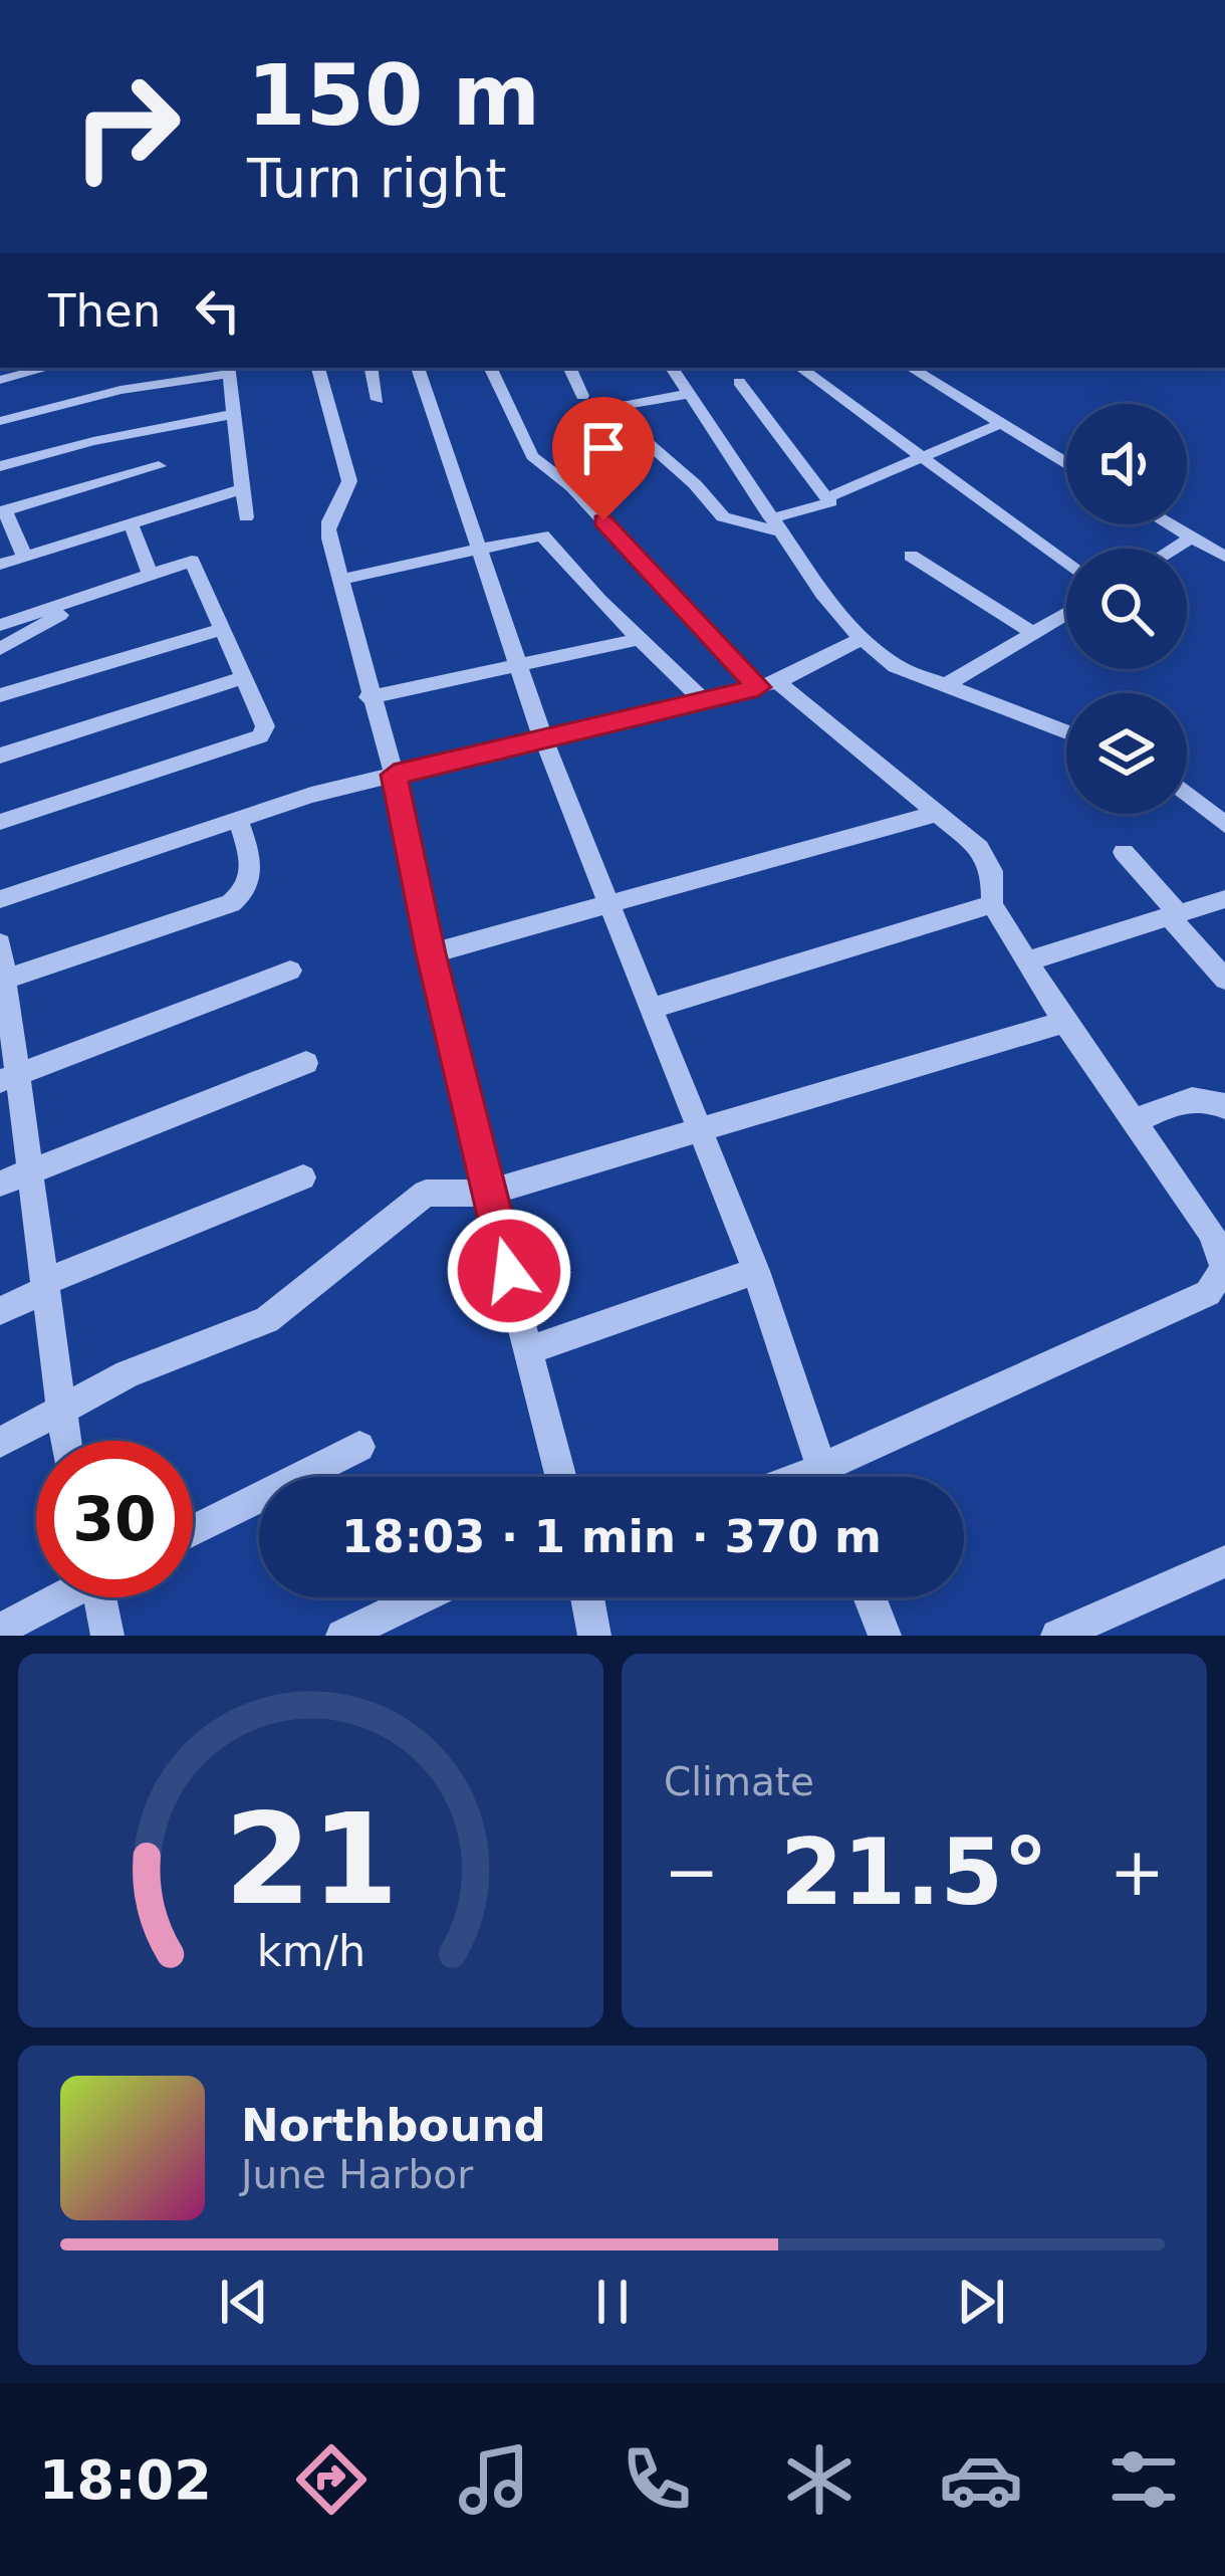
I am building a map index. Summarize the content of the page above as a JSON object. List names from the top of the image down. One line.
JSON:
{"page":{"turn":["150 m","Turn right"],"then":"Then","limit":"30","trip":"18:03 · 1 min · 370 m","tile":"Climate","heat":["−","21.5°","+"],"song":["Northbound","June Harbor"],"tabs":"18:02","gauge":["21","km/h"]}}
